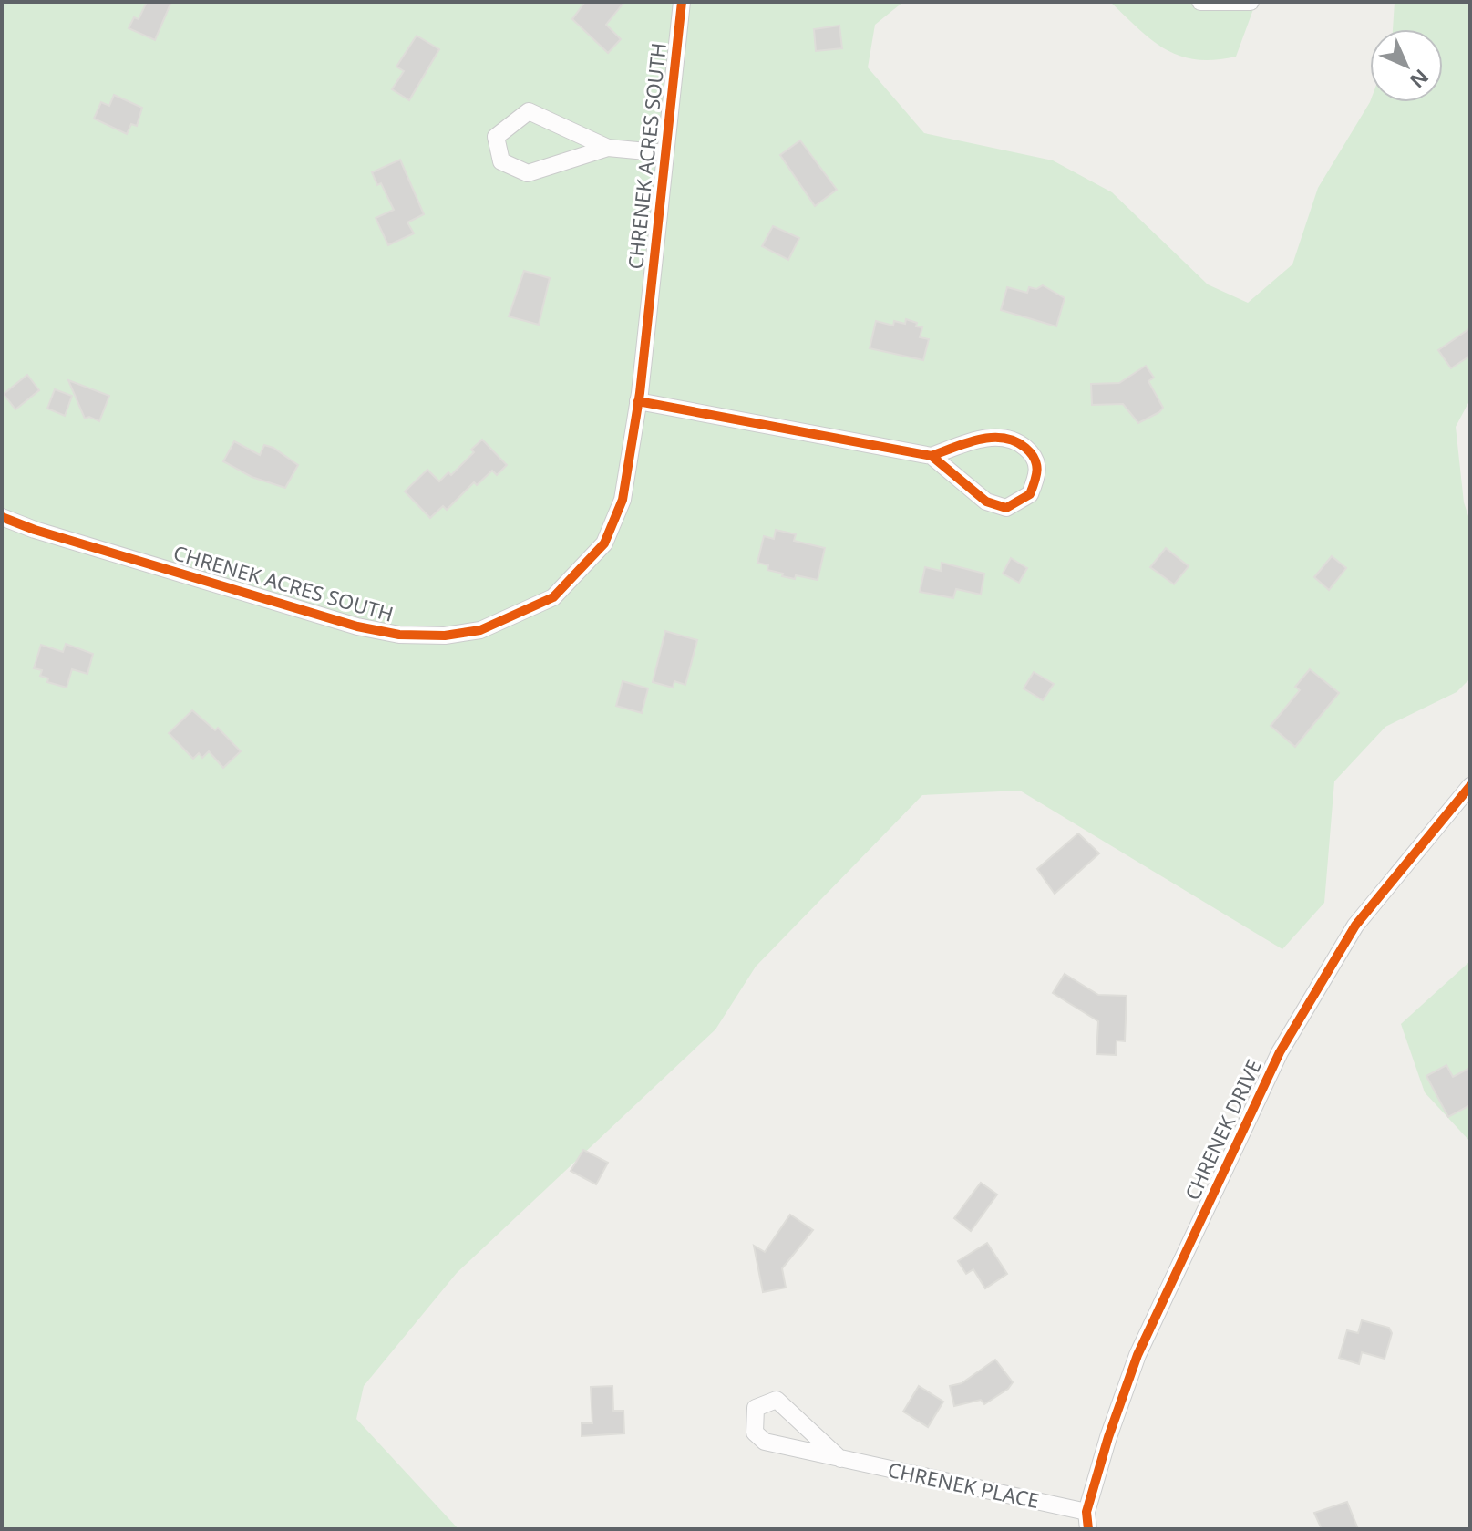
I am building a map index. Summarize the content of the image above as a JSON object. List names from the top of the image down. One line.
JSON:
{"streets":{"street":["CHRENEK ACRES SOUTH","CHRENEK DRIVE","CHRENEK PLACE"]},"crossings":[["CHRENEK DRIVE","CHRENEK PLACE"]],"north":"bottom right"}
